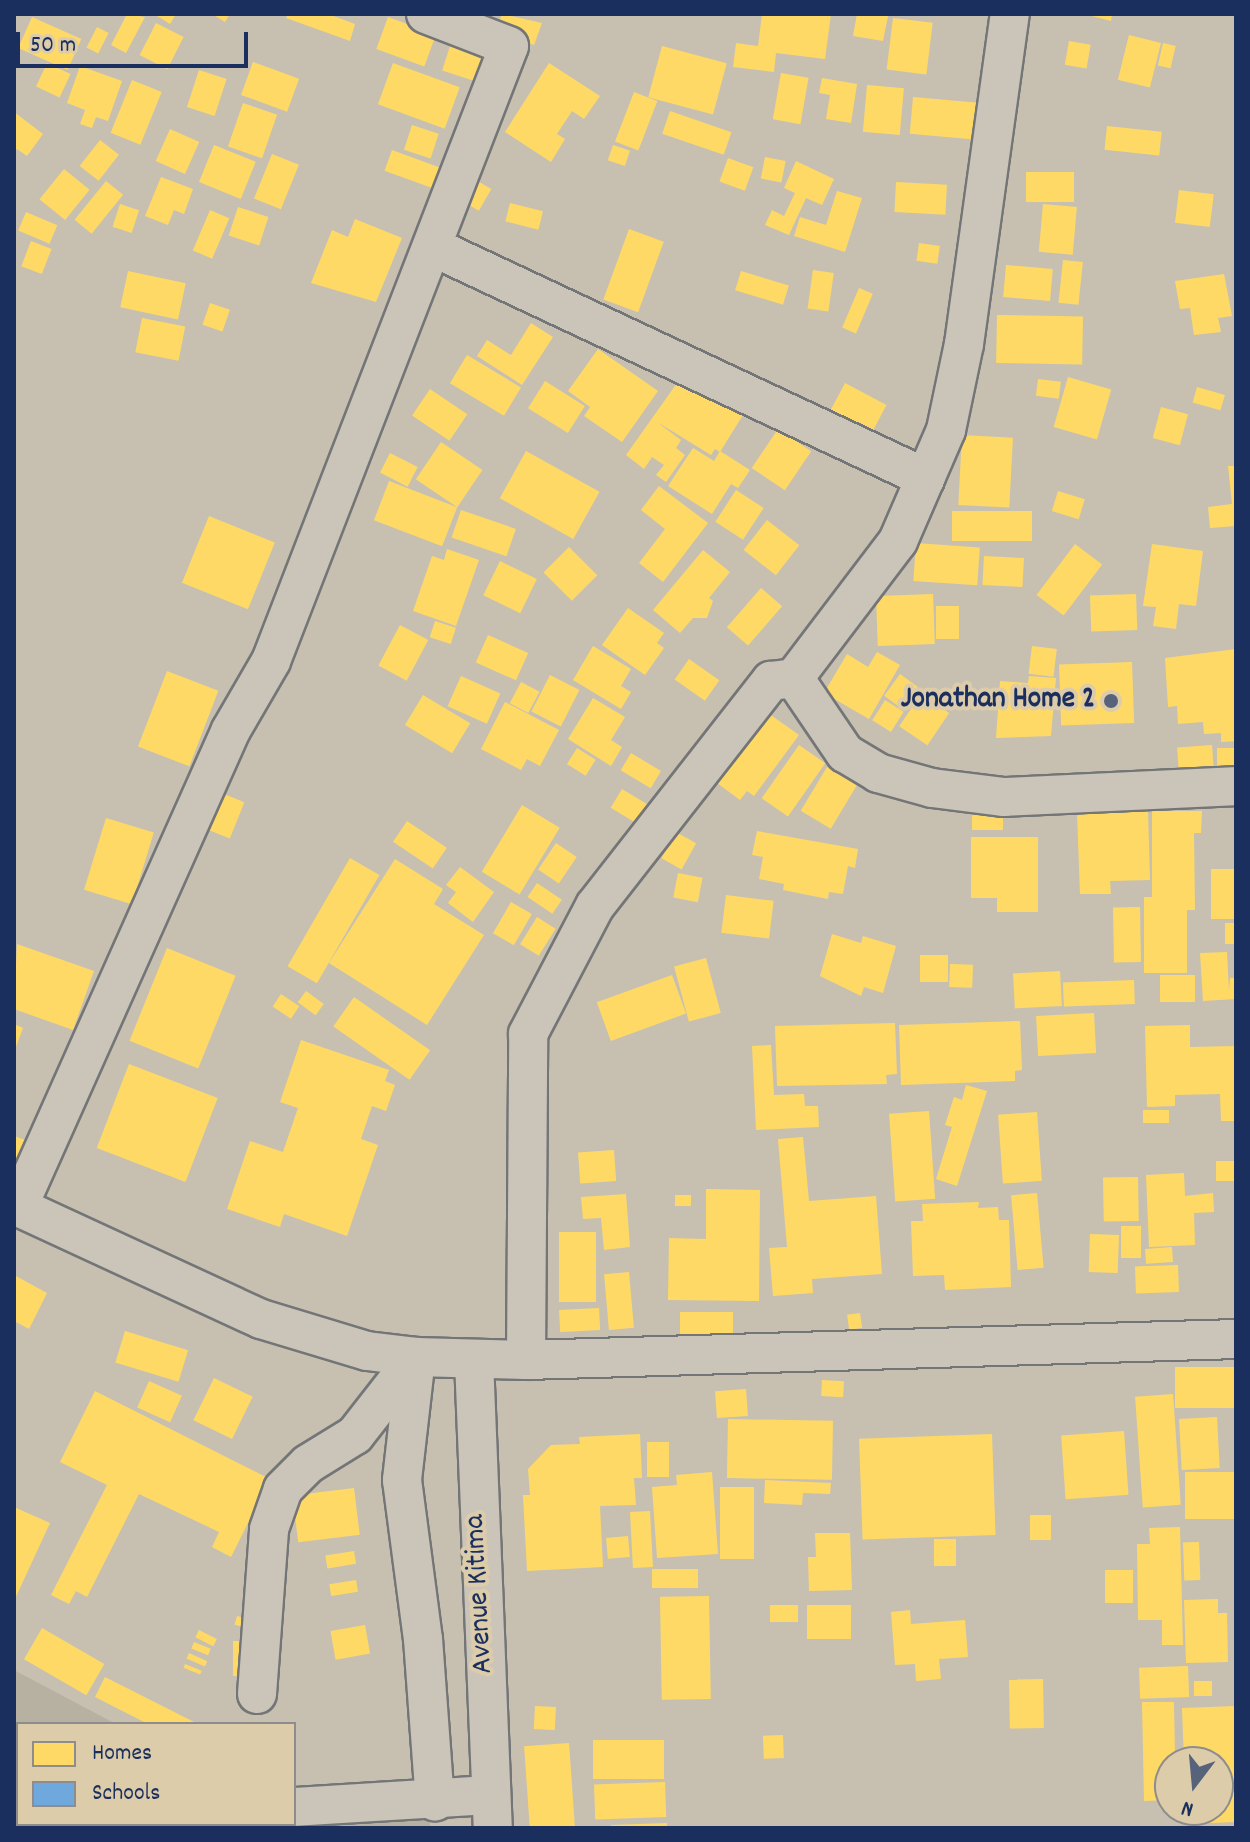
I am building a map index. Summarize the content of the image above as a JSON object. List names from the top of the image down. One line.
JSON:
{"streets":{"street":["Avenue Kitima"]},"places":["Jonathan Home 2"],"legend":["Homes","Schools"],"scale_bar":"50 m","north":"bottom"}
